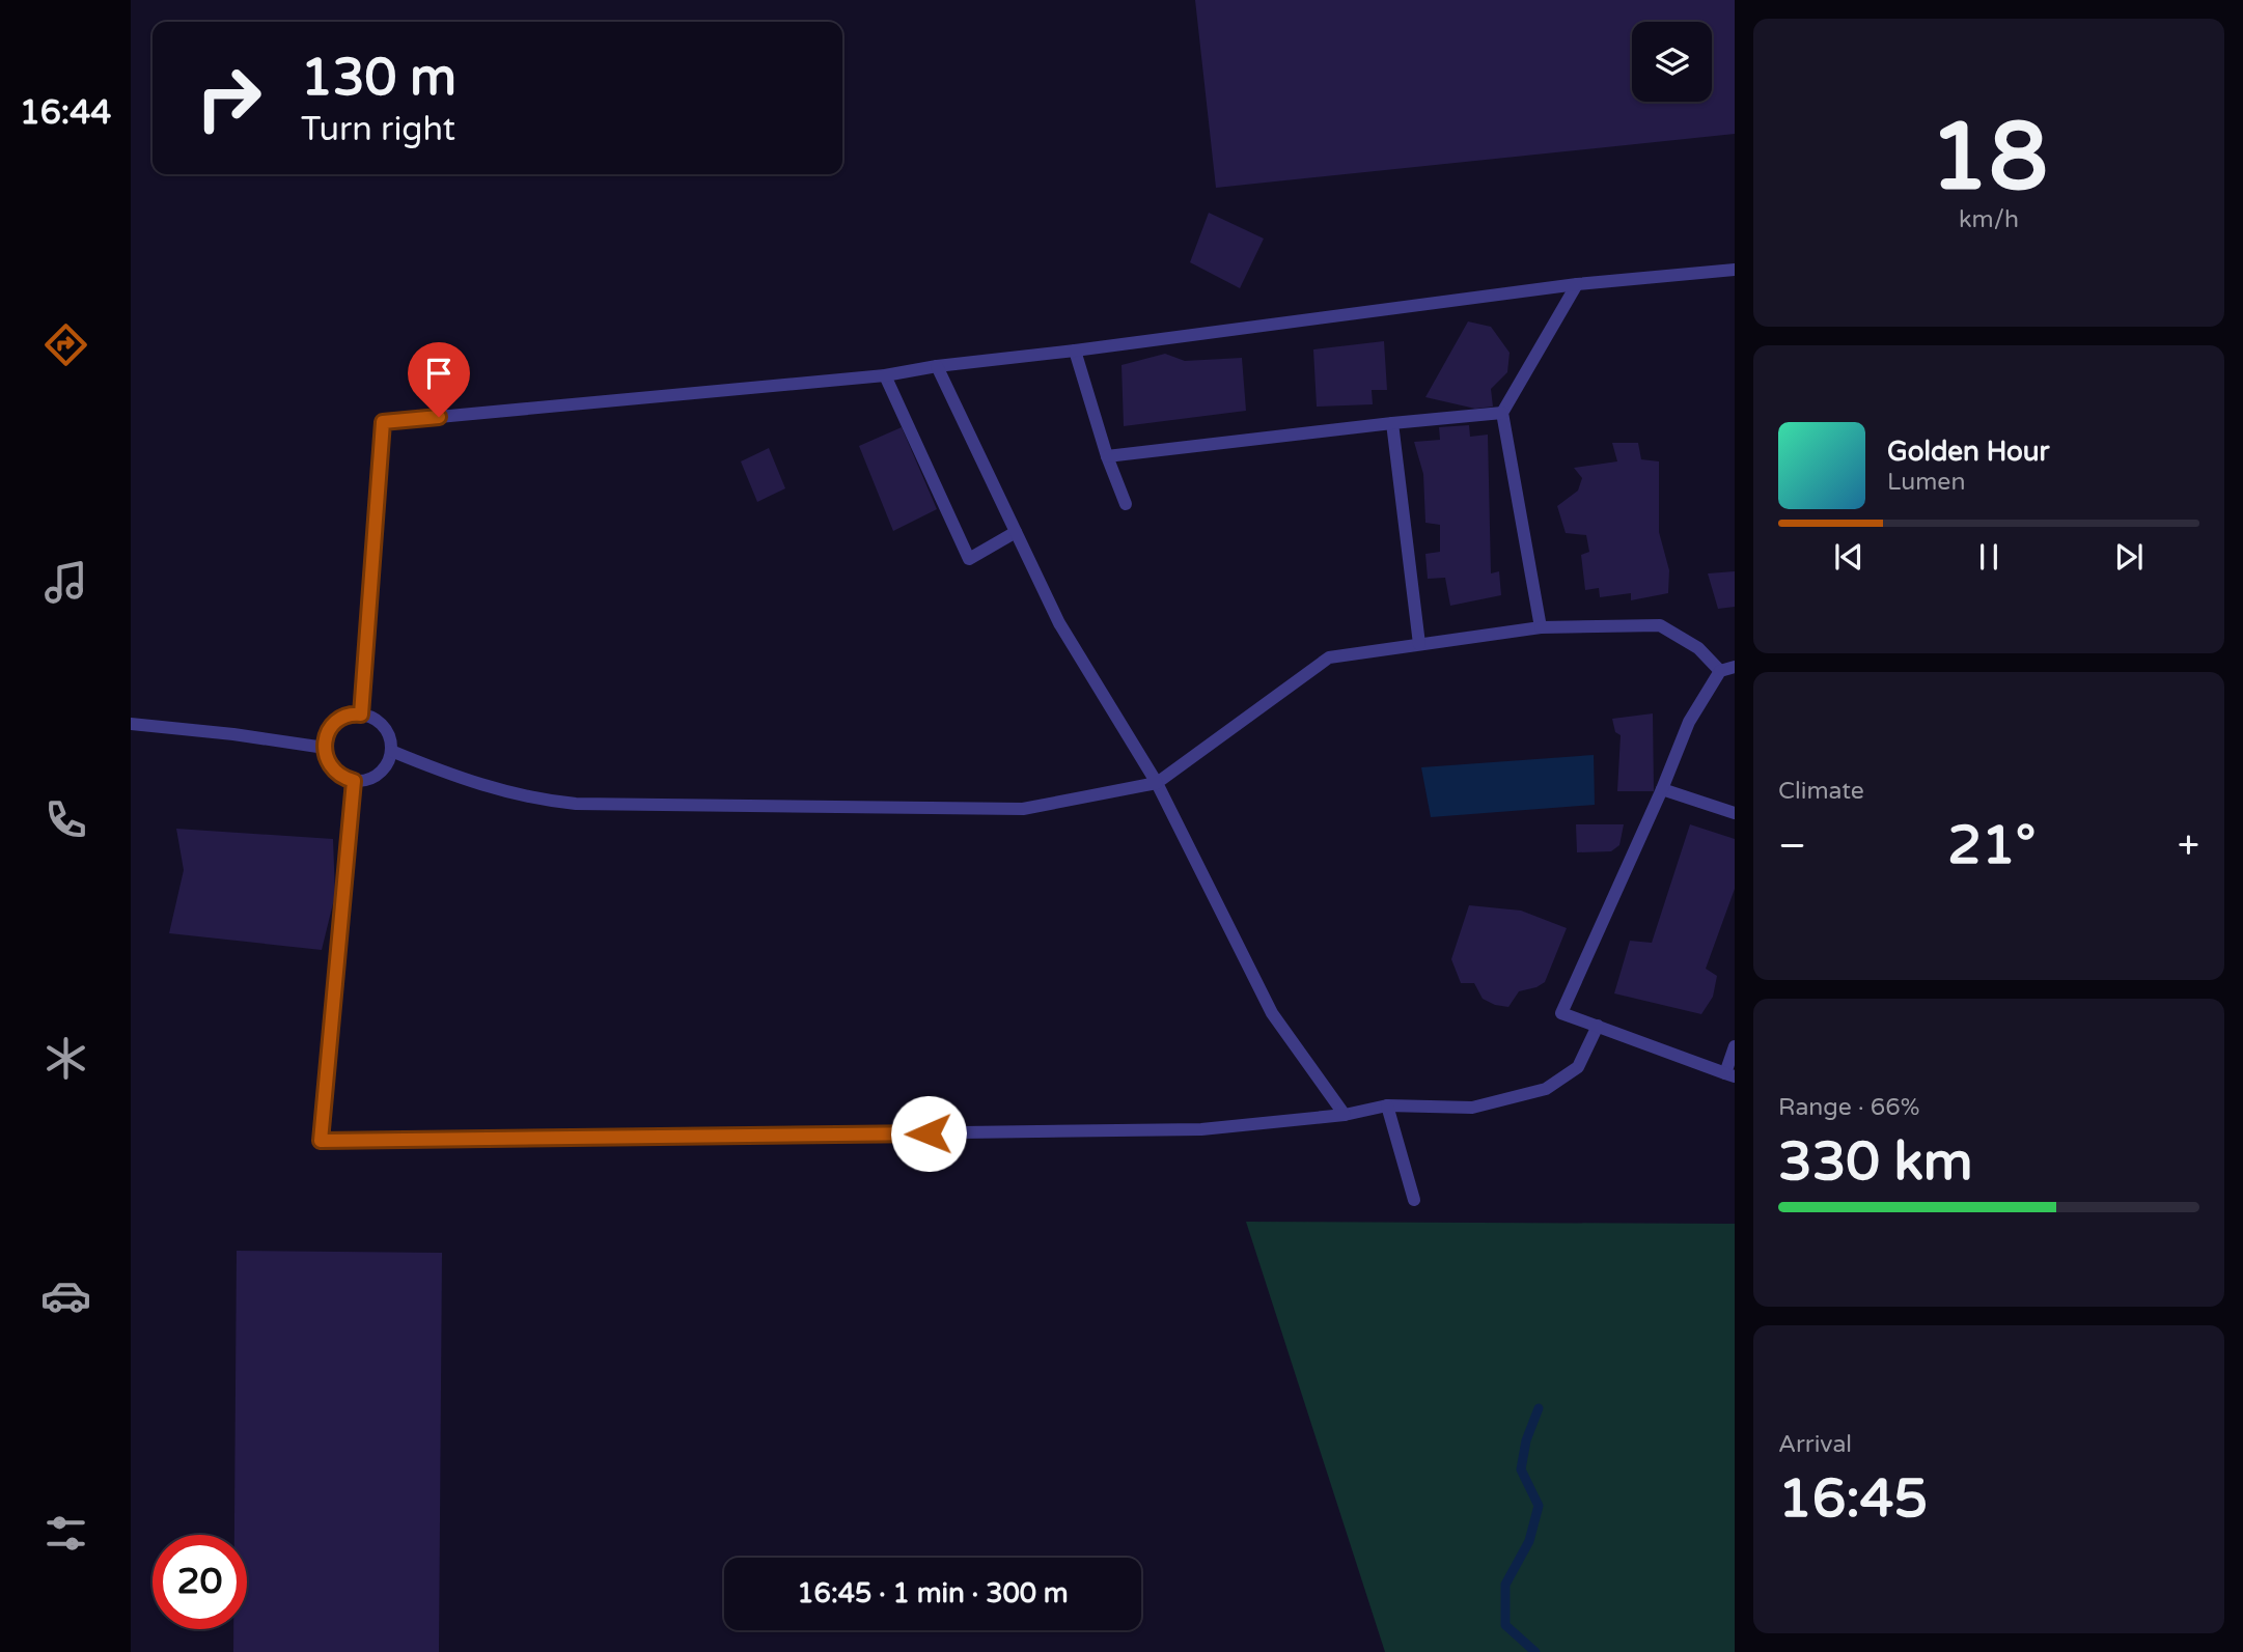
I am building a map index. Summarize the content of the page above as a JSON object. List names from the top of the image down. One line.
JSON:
{"page":{"tabs":"16:44","tile":[["18","km/h"],"Climate",["Range · 66%","330 km"],["Arrival","16:45"]],"turn":["130 m","Turn right"],"song":["Golden Hour","Lumen"],"heat":["−","21°","+"],"limit":"20","trip":"16:45 · 1 min · 300 m"}}
